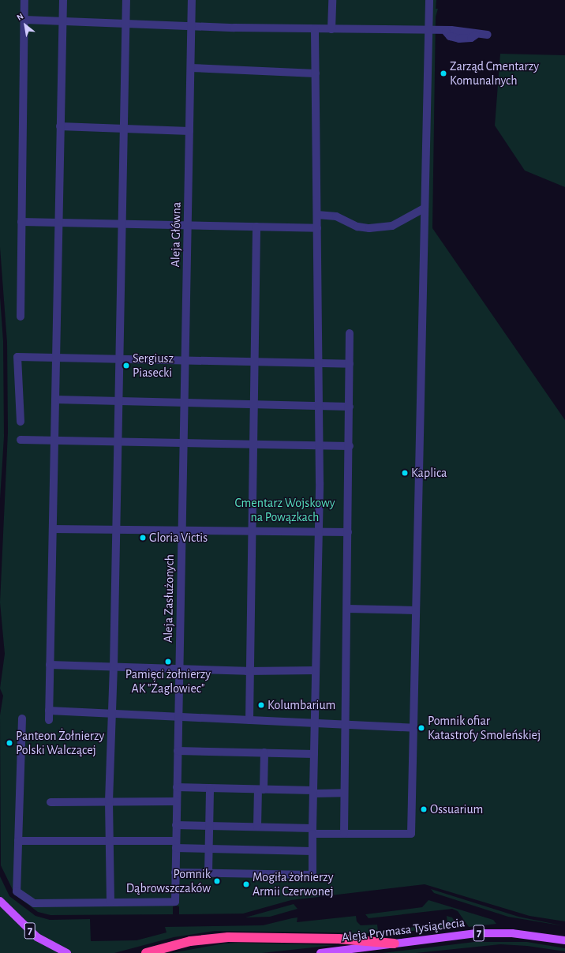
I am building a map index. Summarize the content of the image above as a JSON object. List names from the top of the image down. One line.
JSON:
{"streets":{"main road":["Aleja Prymasa Tysiąclecia","7"],"street":["Aleja Główna","Aleja Zasłużonych"]},"crossings":[["Aleja Główna","Aleja Zasłużonych"]],"parks":["Cmentarz Wojskowy na Powązkach"],"places":["Zarząd Cmentarzy Komunalnych","Sergiusz Piasecki","Kaplica","Gloria Victis","Pamięci żołnierzy AK \"Żaglowiec\"","Kolumbarium","Pomnik ofiar Katastrofy Smoleńskiej","Panteon Żołnierzy Polski Walczącej","Ossuarium","Pomnik Dąbrowszczaków","Mogiła żołnierzy Armii Czerwonej"],"north":"top left"}
